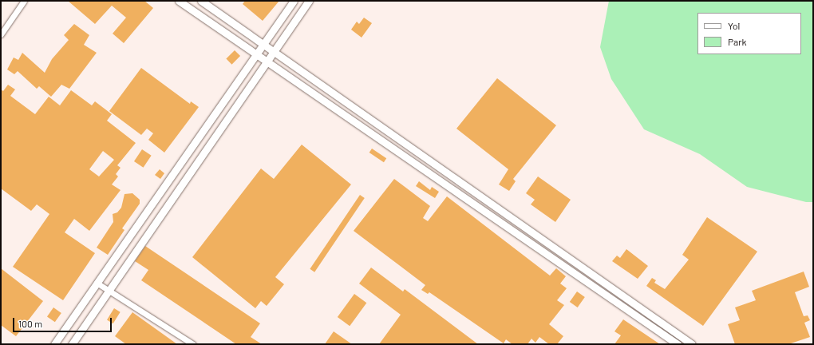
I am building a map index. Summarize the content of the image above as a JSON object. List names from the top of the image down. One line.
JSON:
{"legend":["Yol","Park"],"scale_bar":"100 m"}
